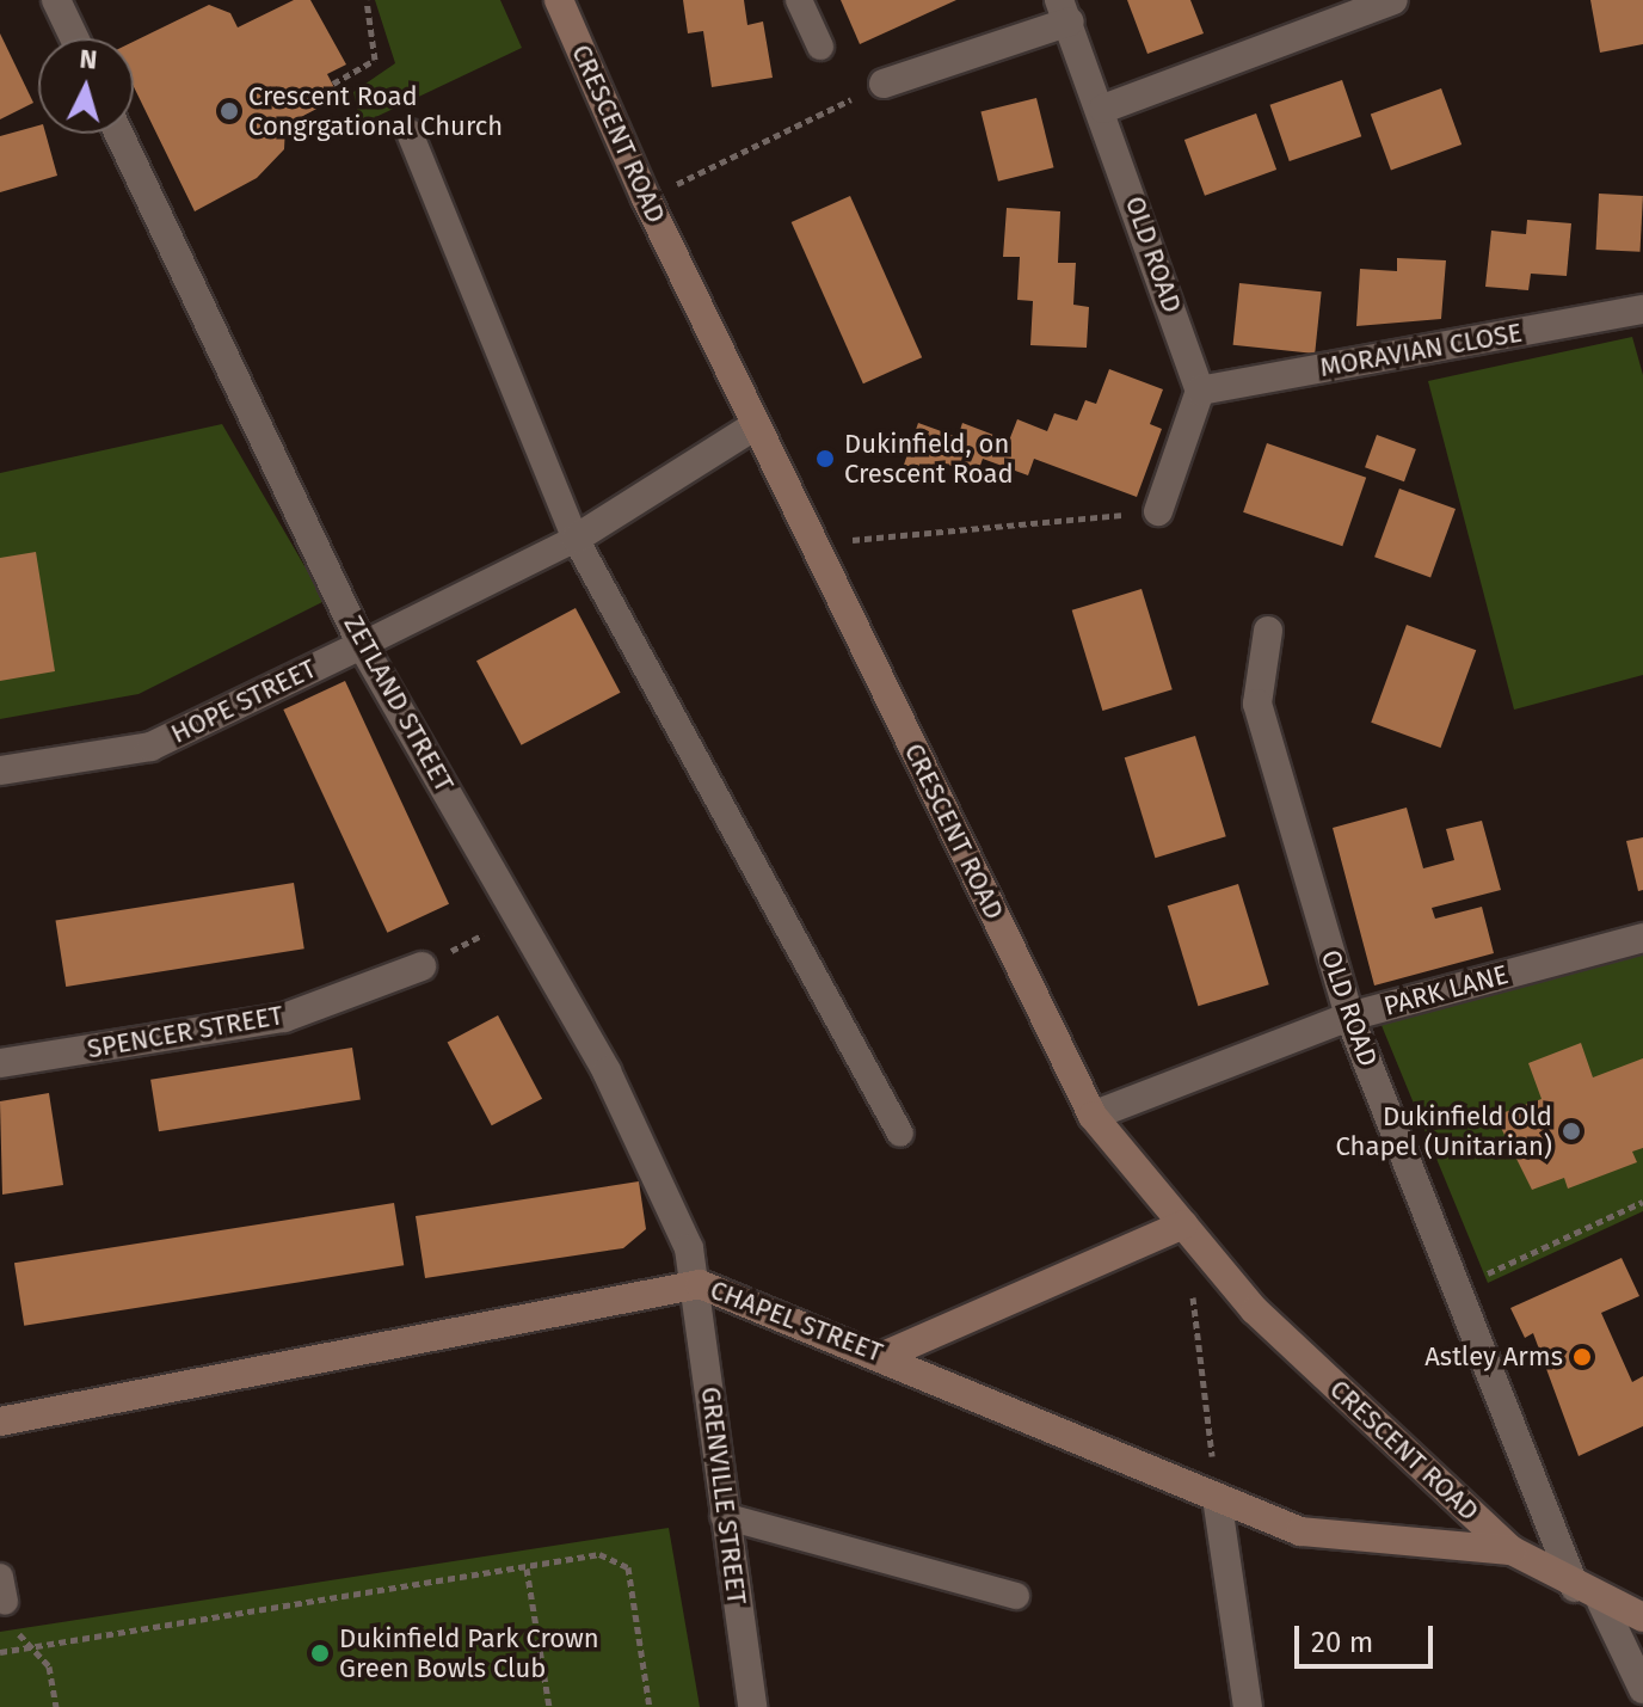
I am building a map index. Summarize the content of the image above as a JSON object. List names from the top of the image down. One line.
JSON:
{"streets":{"main road":["CRESCENT ROAD","CHAPEL STREET"],"street":["OLD ROAD","MORAVIAN CLOSE","HOPE STREET","ZETLAND STREET","PARK LANE","SPENCER STREET","GRENVILLE STREET"]},"crossings":[["CRESCENT ROAD","PARK LANE"],["CRESCENT ROAD","CHAPEL STREET"],["OLD ROAD","MORAVIAN CLOSE"],["OLD ROAD","PARK LANE"],["HOPE STREET","ZETLAND STREET"],["ZETLAND STREET","CHAPEL STREET"],["ZETLAND STREET","GRENVILLE STREET"],["CHAPEL STREET","GRENVILLE STREET"]],"places":["Crescent Road Congrgational Church","Dukinfield, on Crescent Road","Dukinfield Old Chapel (Unitarian)","Astley Arms","Dukinfield Park Crown Green Bowls Club"],"scale_bar":"20 m","north":"top"}
